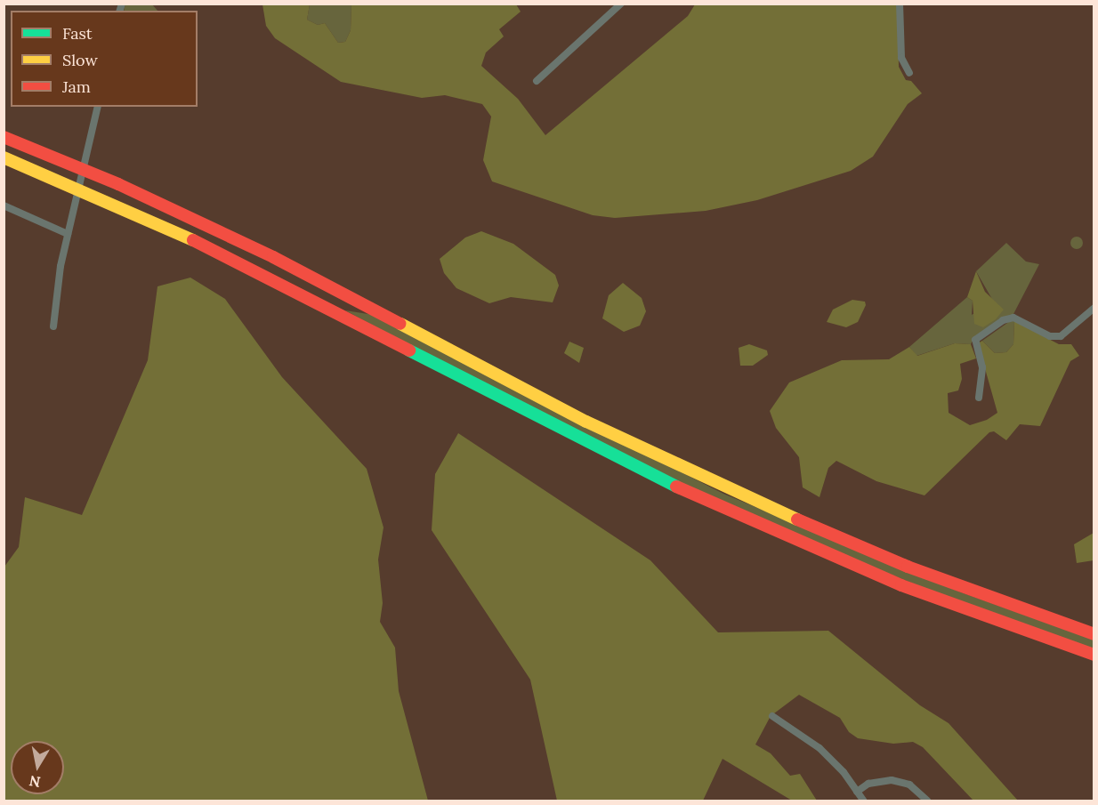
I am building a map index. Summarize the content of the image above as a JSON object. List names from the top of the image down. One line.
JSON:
{"legend":["Fast","Slow","Jam"],"north":"bottom"}
